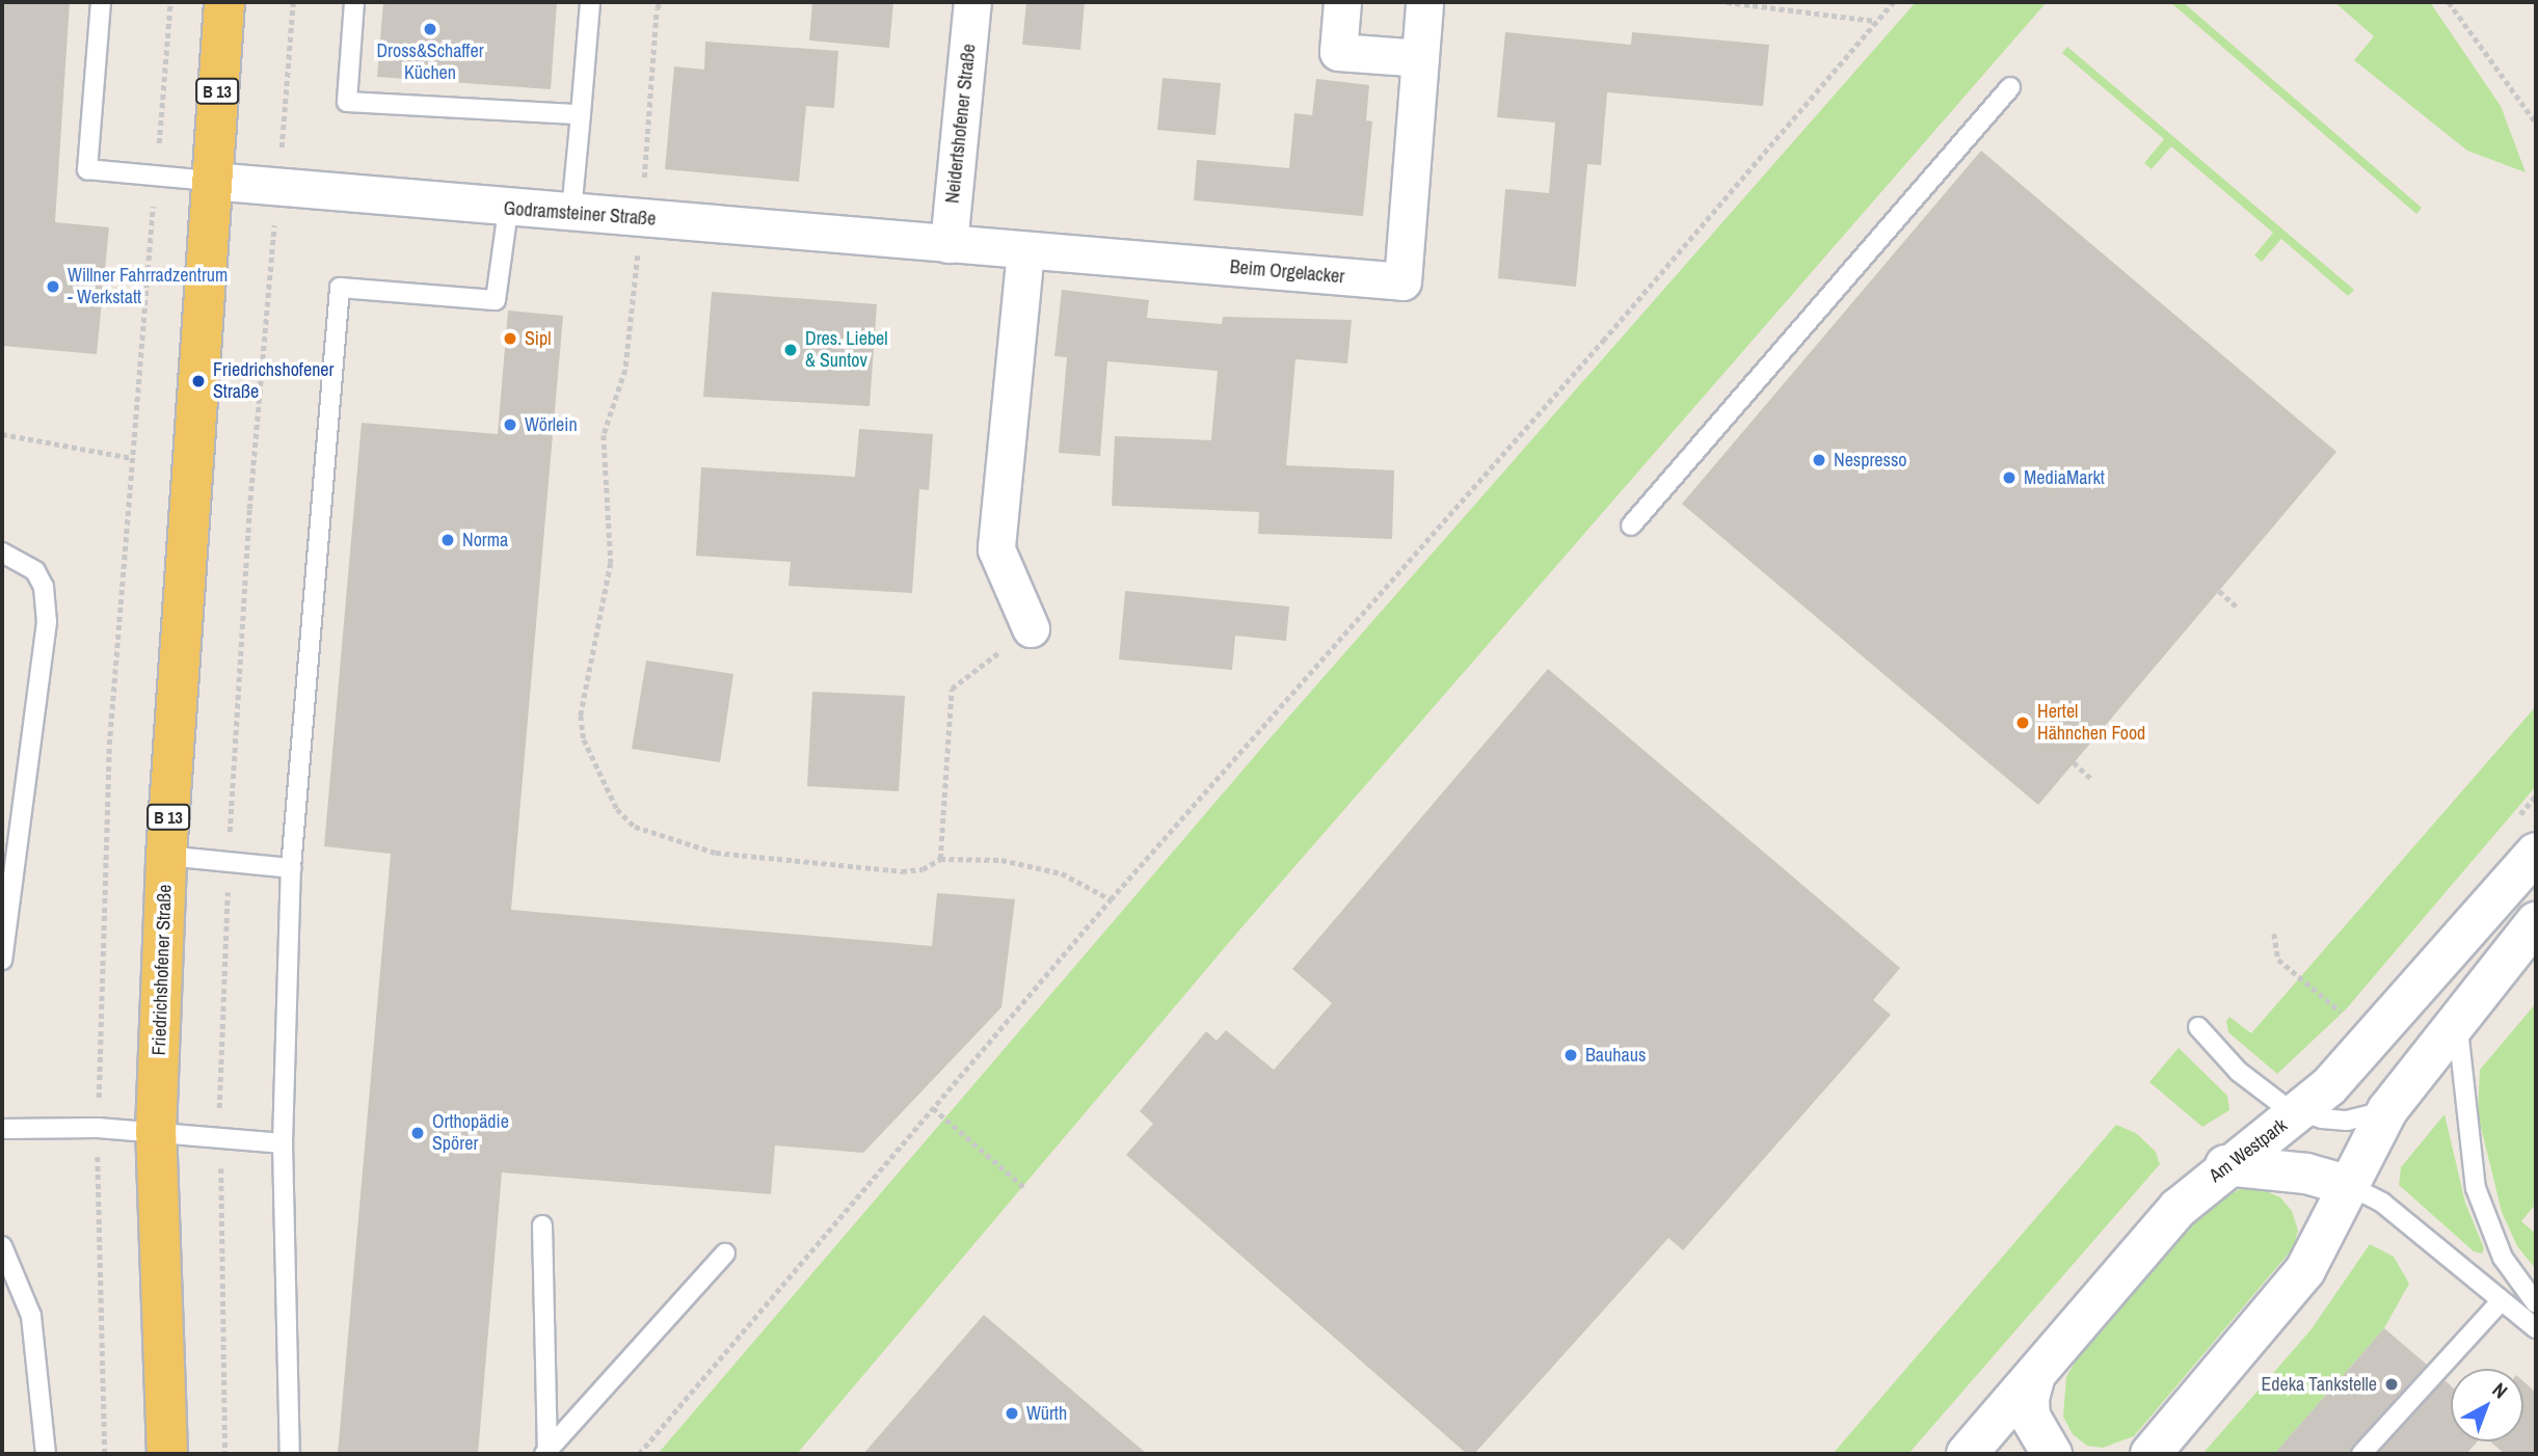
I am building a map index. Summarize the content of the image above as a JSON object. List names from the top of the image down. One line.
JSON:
{"streets":{"main road":["B 13","Friedrichshofener Straße","Am Westpark"],"street":["Neidertshofener Straße","Godramsteiner Straße","Beim Orgelacker"]},"crossings":[["Neidertshofener Straße","Godramsteiner Straße"],["Neidertshofener Straße","Beim Orgelacker"],["Godramsteiner Straße","Beim Orgelacker"],["Godramsteiner Straße","Friedrichshofener Straße"]],"places":["Dross&Schaffer Küchen","Willner Fahrradzentrum - Werkstatt","Sipl","Dres. Liebel & Suntov","Friedrichshofener Straße","Wörlein","Nespresso","MediaMarkt","Norma","Hertel Hähnchen Food","Bauhaus","Orthopädie Spörer","Edeka Tankstelle","Würth"],"north":"top right"}
